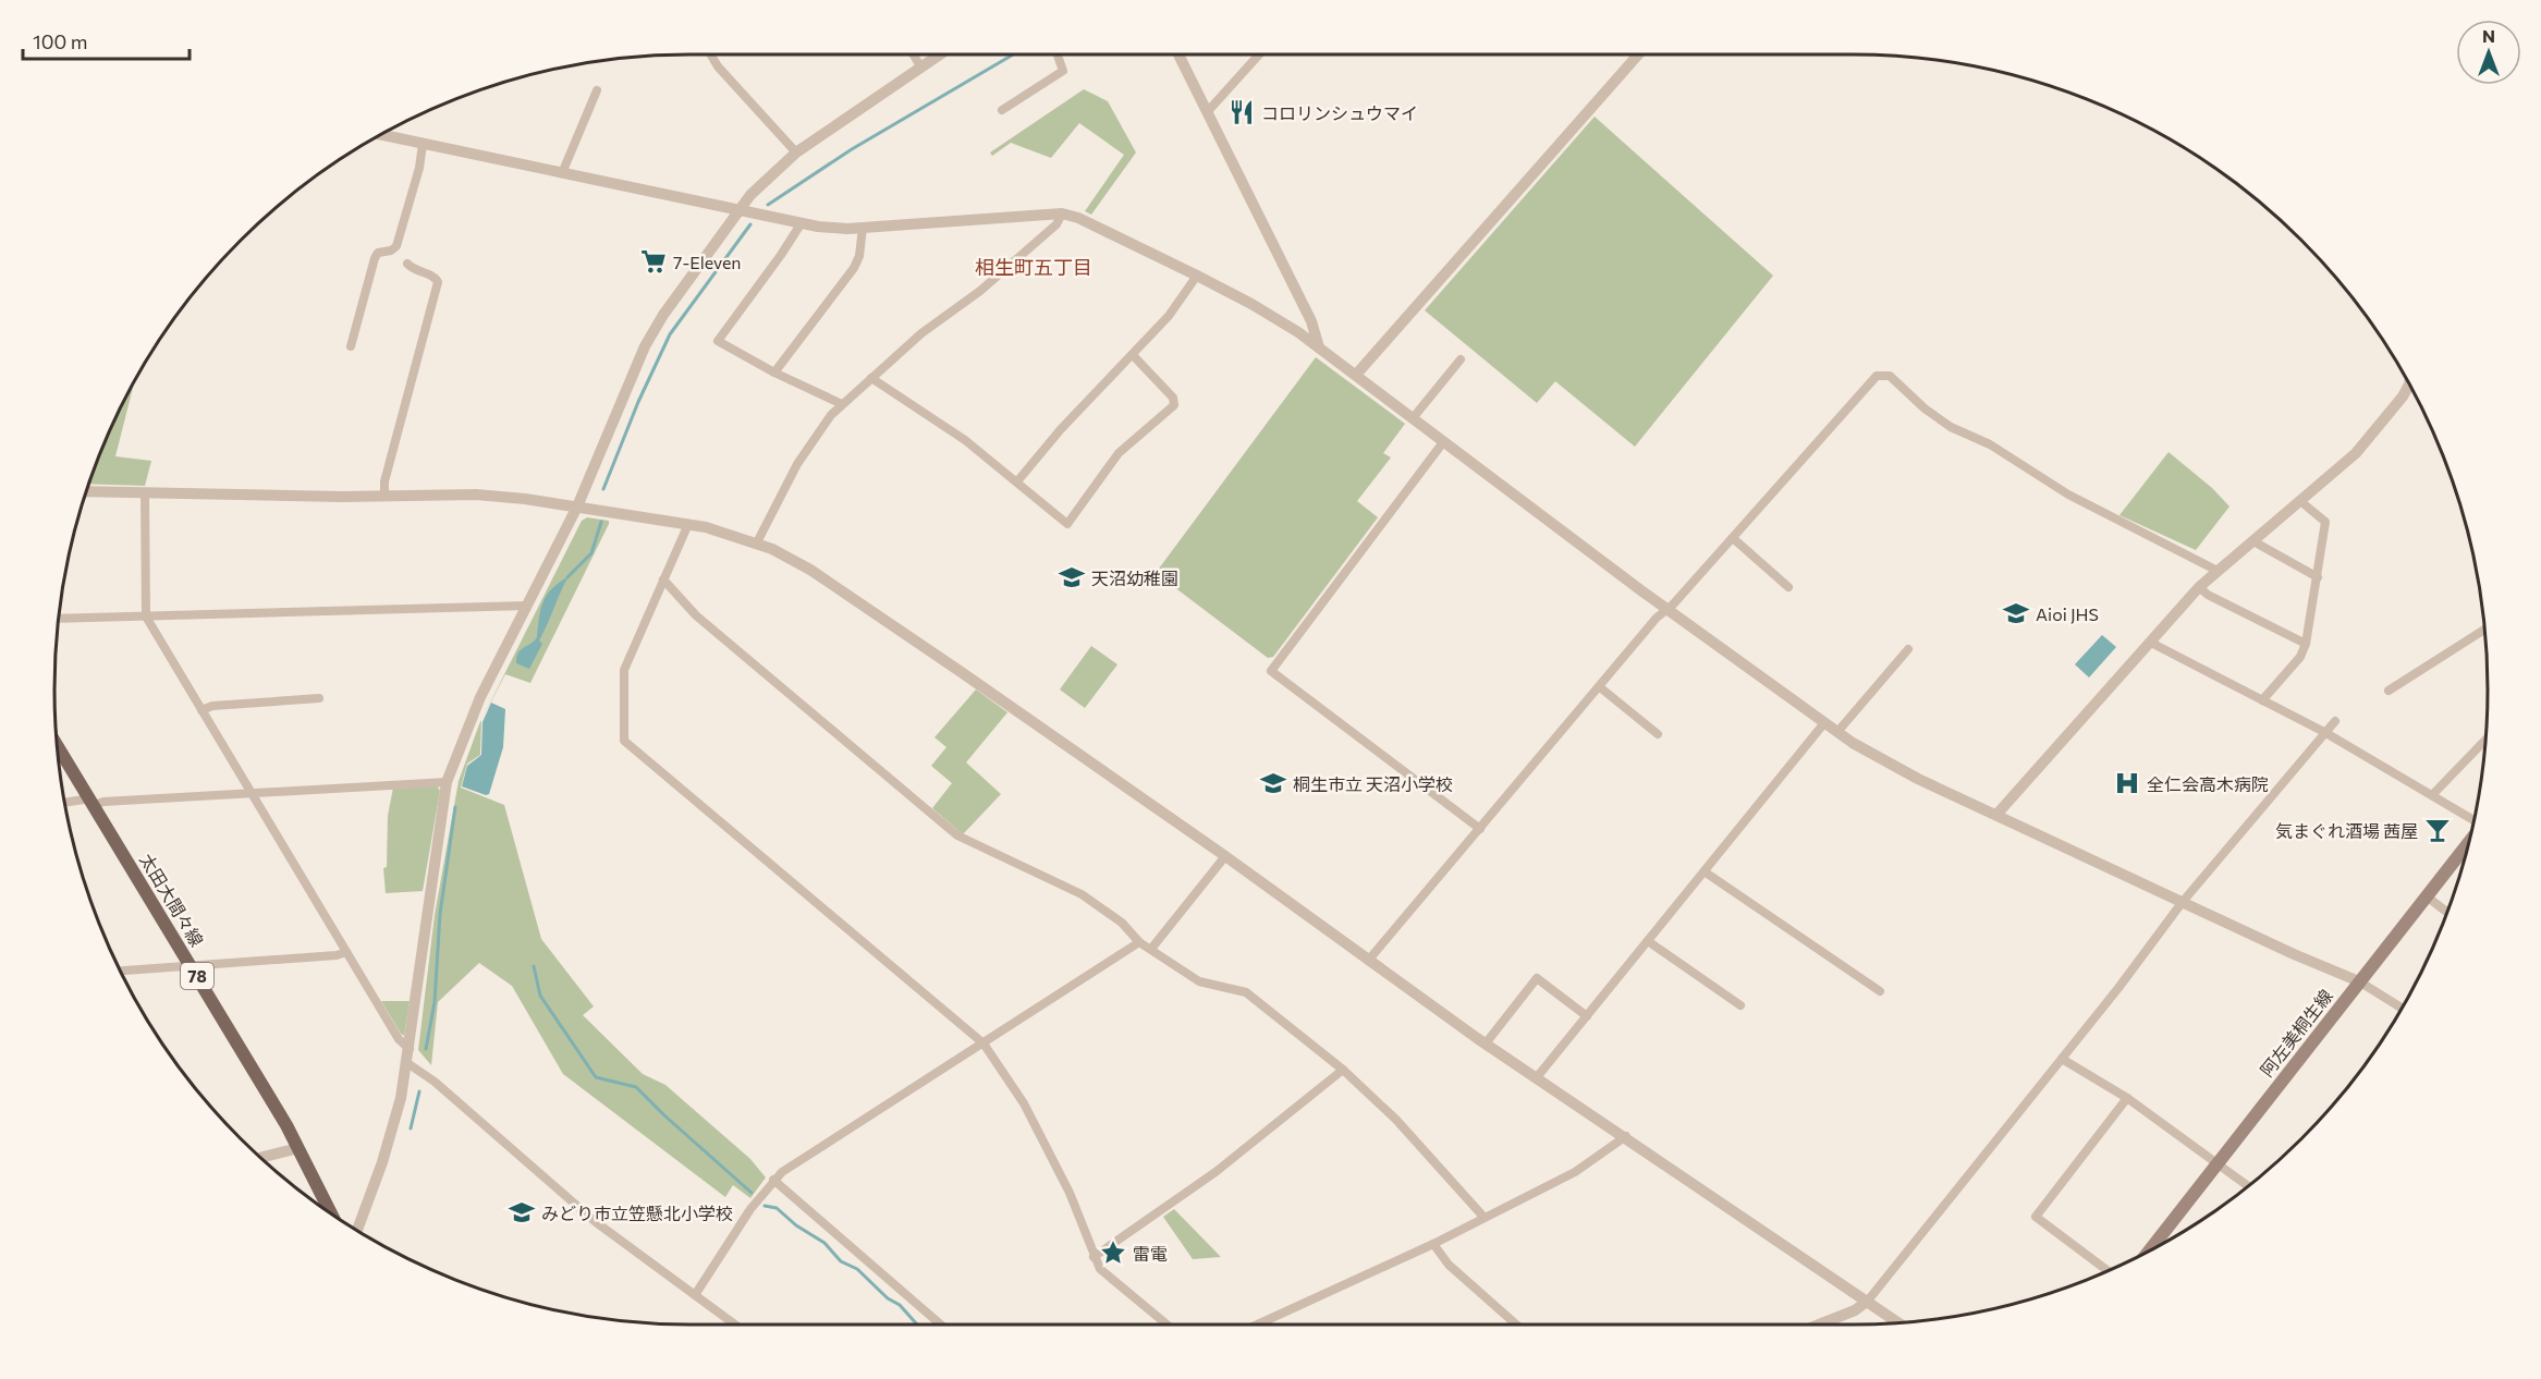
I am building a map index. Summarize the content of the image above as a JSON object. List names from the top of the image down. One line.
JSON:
{"streets":{"main road":["太田大間々線","78","阿左美桐生線"]},"districts":["相生町五丁目"],"places":{"restaurant":["コロリンシュウマイ"],"supermarket":["7-Eleven"],"school or university":["天沼幼稚園","Aioi JHS","桐生市立 天沼小学校","みどり市立笠懸北小学校"],"hospital":["全仁会高木病院"],"bar":["気まぐれ酒場 茜屋"],"place":["雷電"]},"scale_bar":"100 m","north":"top"}
